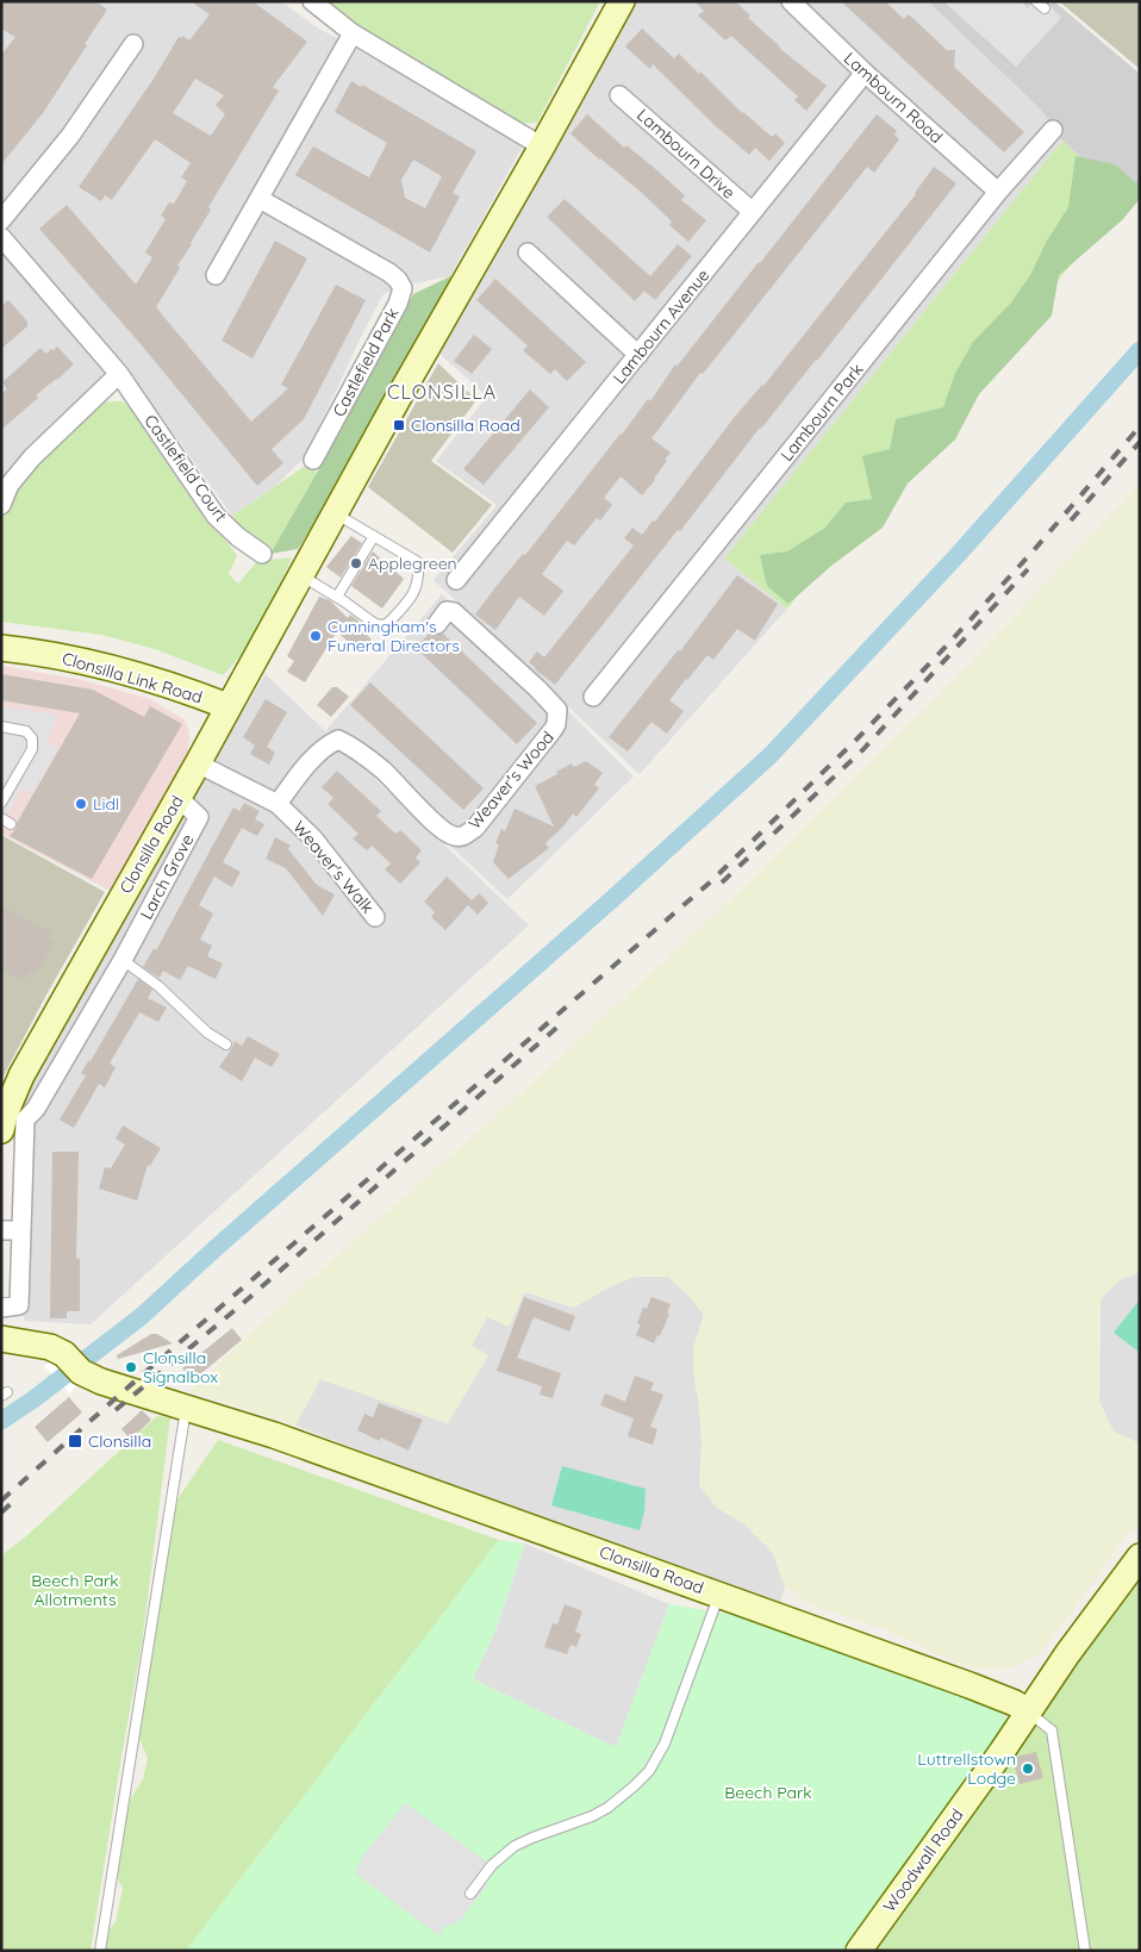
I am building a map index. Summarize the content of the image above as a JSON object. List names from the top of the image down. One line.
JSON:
{"streets":{"main road":["Clonsilla Link Road","Clonsilla Road","Woodwall Road"],"street":["Lambourn Road","Lambourn Drive","Lambourn Avenue","Castlefield Park","Lambourn Park","Castlefield Court","Weaver's Wood","Weaver's Walk","Larch Grove"]},"crossings":[["Lambourn Road","Lambourn Avenue"],["Lambourn Road","Lambourn Park"],["Lambourn Drive","Lambourn Avenue"],["Clonsilla Link Road","Clonsilla Road"],["Weaver's Wood","Weaver's Walk"],["Clonsilla Road","Weaver's Walk"],["Clonsilla Road","Larch Grove"],["Clonsilla Road","Woodwall Road"]],"districts":["CLONSILLA"],"parks":["Beech Park Allotments","Beech Park"],"places":{"transit":["Clonsilla Road","Clonsilla"],"other":["Applegreen","Cunningham's Funeral Directors","Lidl","Clonsilla Signalbox","Luttrellstown Lodge"]}}
